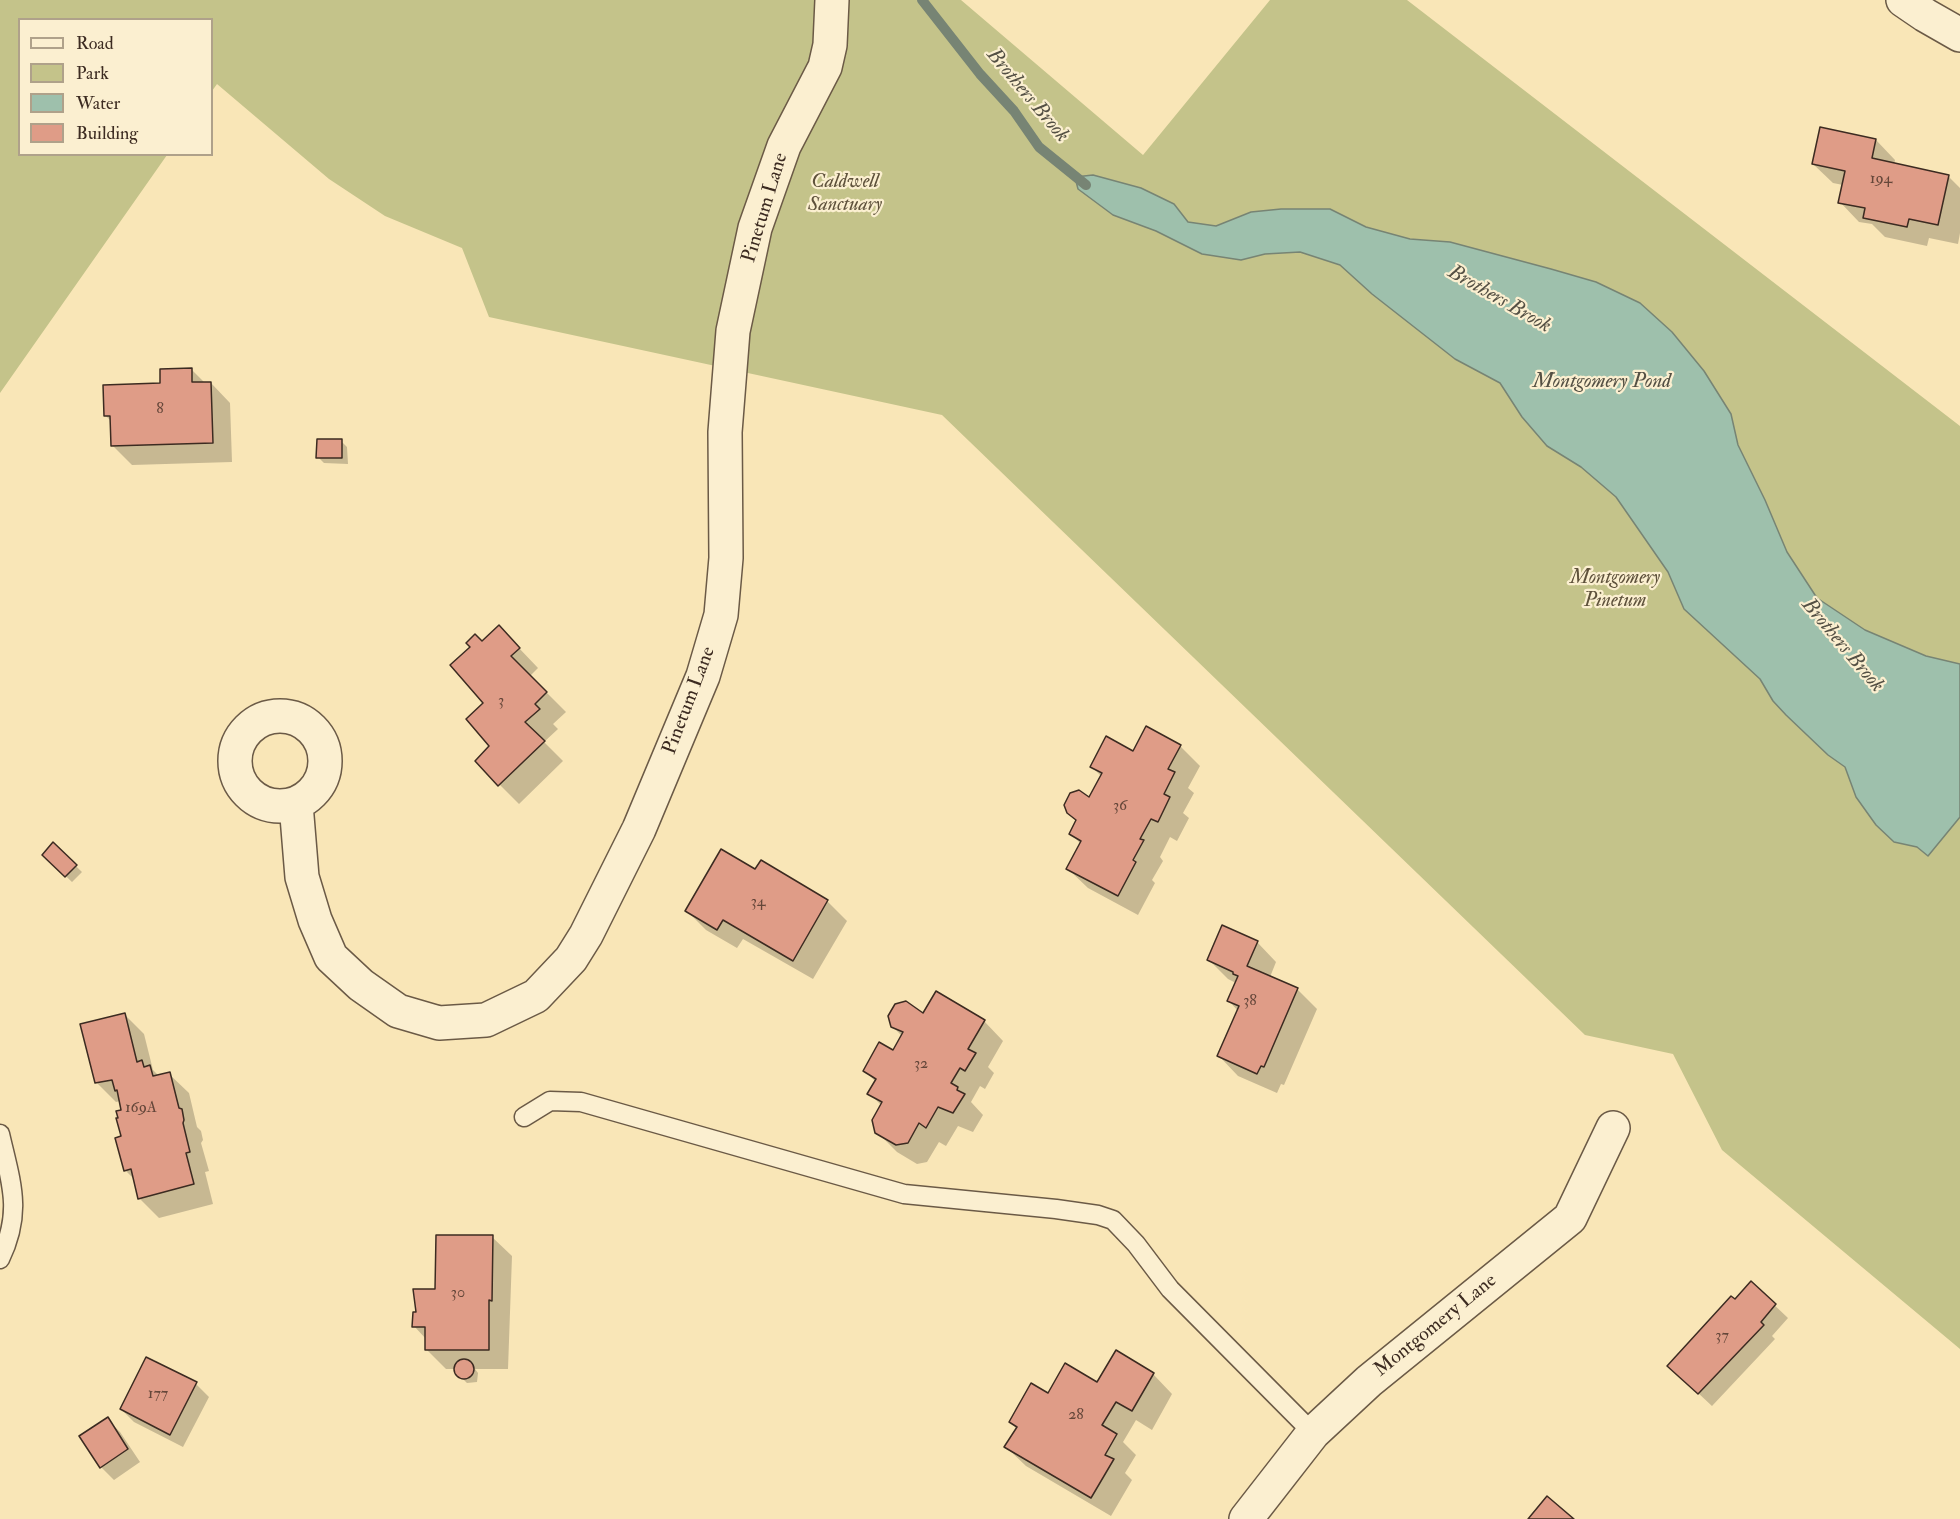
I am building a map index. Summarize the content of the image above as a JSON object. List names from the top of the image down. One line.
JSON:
{"streets":{"street":["Pinetum Lane","Montgomery Lane"]},"water":["Brothers Brook","Montgomery Pond"],"parks":["Caldwell Sanctuary","Montgomery Pinetum"],"house_numbers":["194","8","3","36","34","38","32","169A","30","37","177","28"],"legend":["Road","Park","Water","Building"]}
